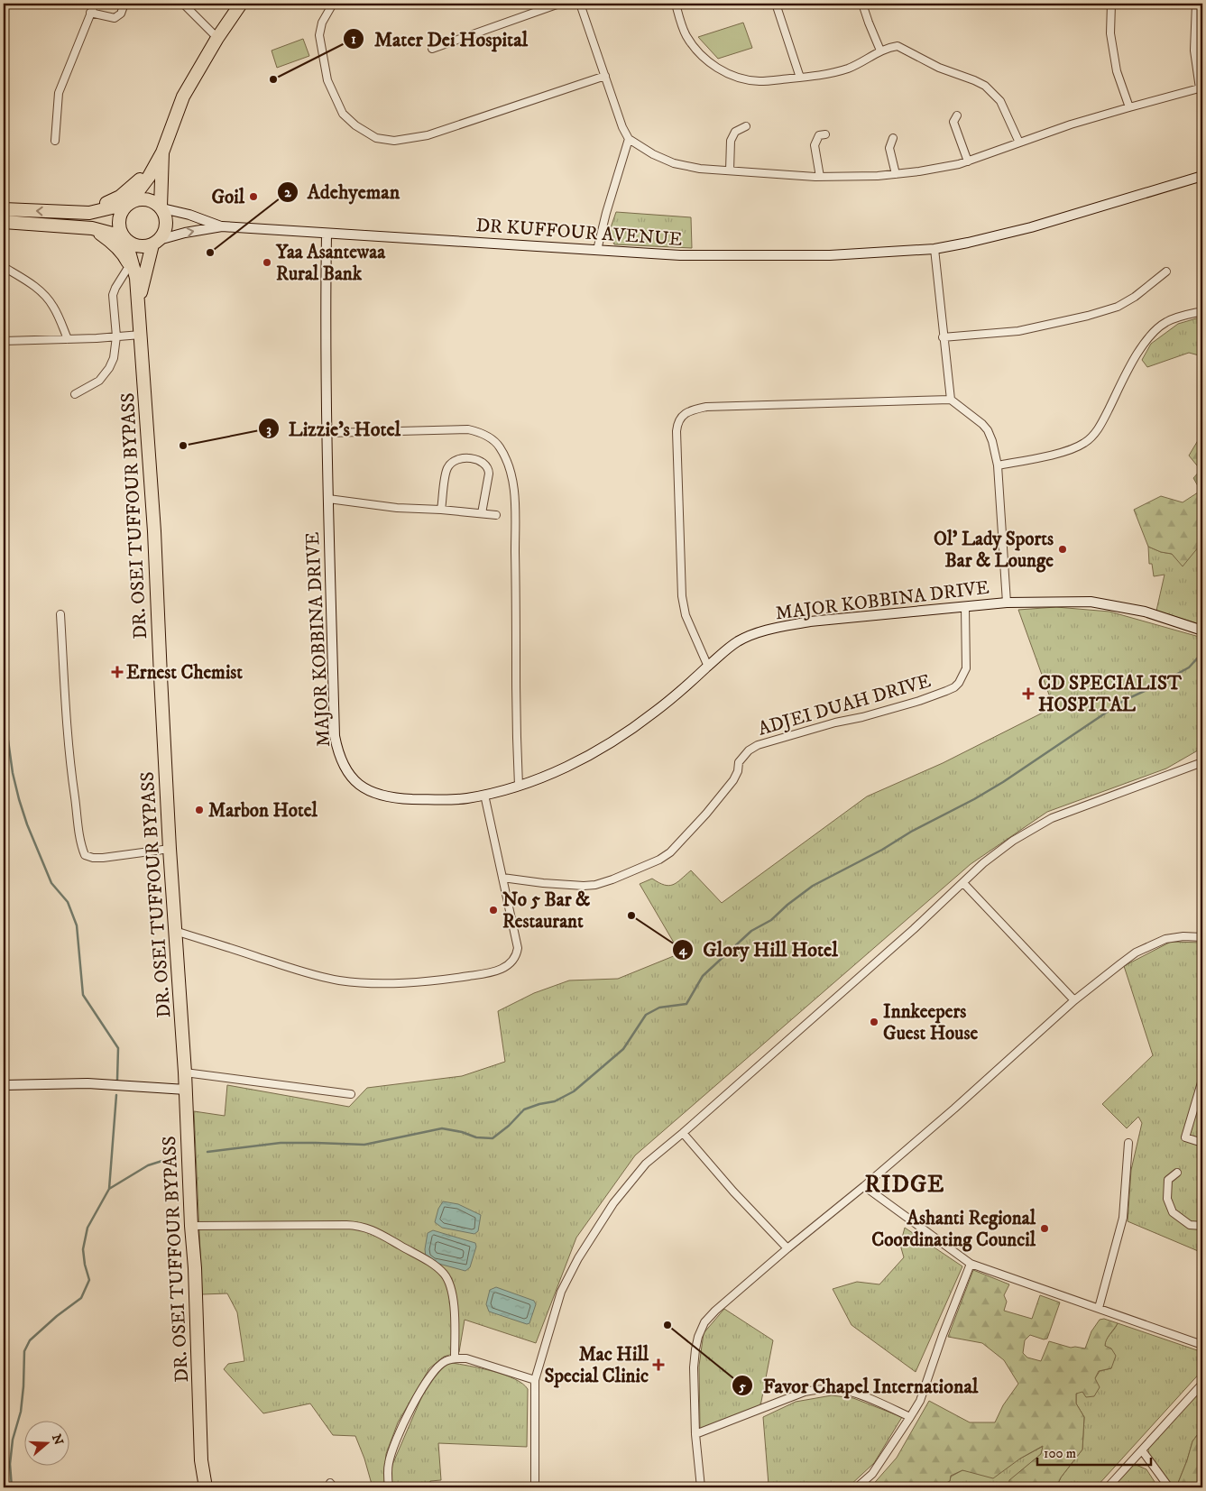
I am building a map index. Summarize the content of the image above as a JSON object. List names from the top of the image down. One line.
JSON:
{"streets":{"highway":["DR. OSEI TUFFOUR BYPASS"],"street":["DR KUFFOUR AVENUE","MAJOR KOBBINA DRIVE","ADJEI DUAH DRIVE"]},"crossings":[["DR KUFFOUR AVENUE","MAJOR KOBBINA DRIVE"],["MAJOR KOBBINA DRIVE","ADJEI DUAH DRIVE"]],"districts":["RIDGE"],"places":{"other":["Mater Dei Hospital","Goil","Adehyeman","Yaa Asantewaa Rural Bank","Lizzie's Hotel","Ol' Lady Sports Bar & Lounge","Marbon Hotel","No 5 Bar & Restaurant","Glory Hill Hotel","Innkeepers Guest House","Ashanti Regional Coordinating Council","Favor Chapel International"],"health":["Ernest Chemist","CD SPECIALIST HOSPITAL","Mac Hill Special Clinic"]},"scale_bar":"100 m","north":"right"}
